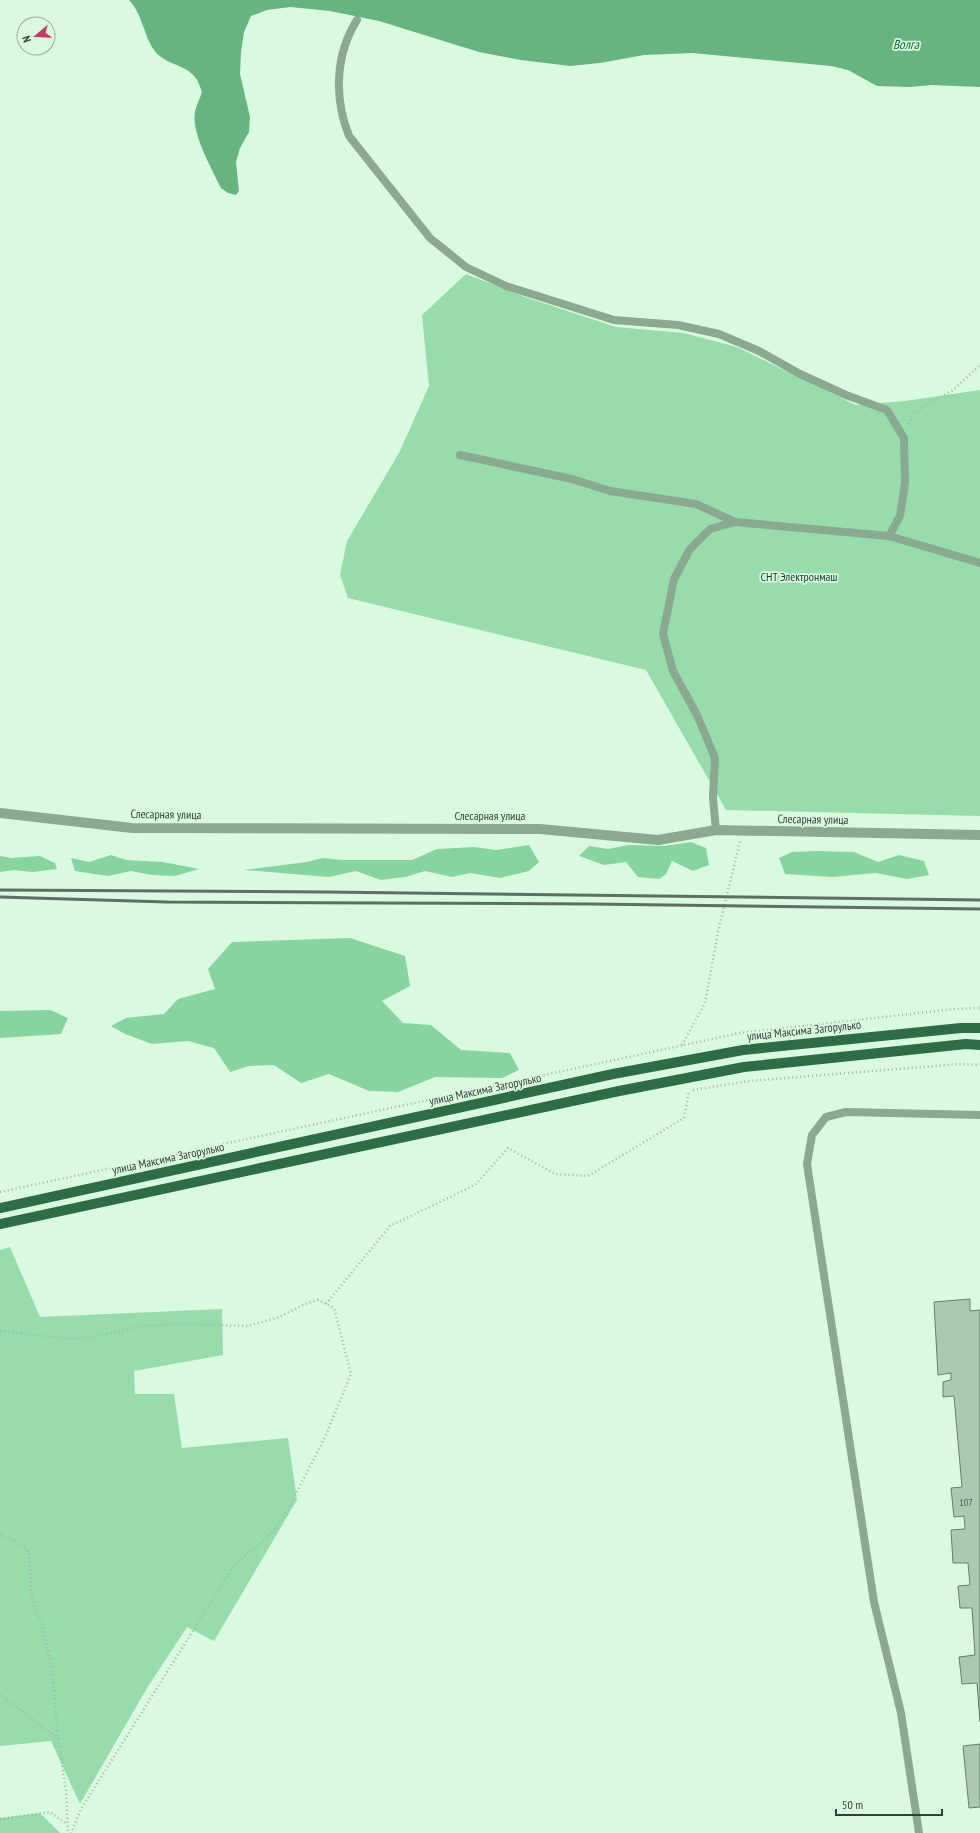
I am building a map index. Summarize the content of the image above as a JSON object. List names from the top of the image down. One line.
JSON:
{"streets":{"main road":["улица Максима Загорулько"],"street":["Слесарная улица"]},"water":["Волга"],"parks":["СНТ Электронмаш"],"house_numbers":["107"],"scale_bar":"50 m","north":"left"}
